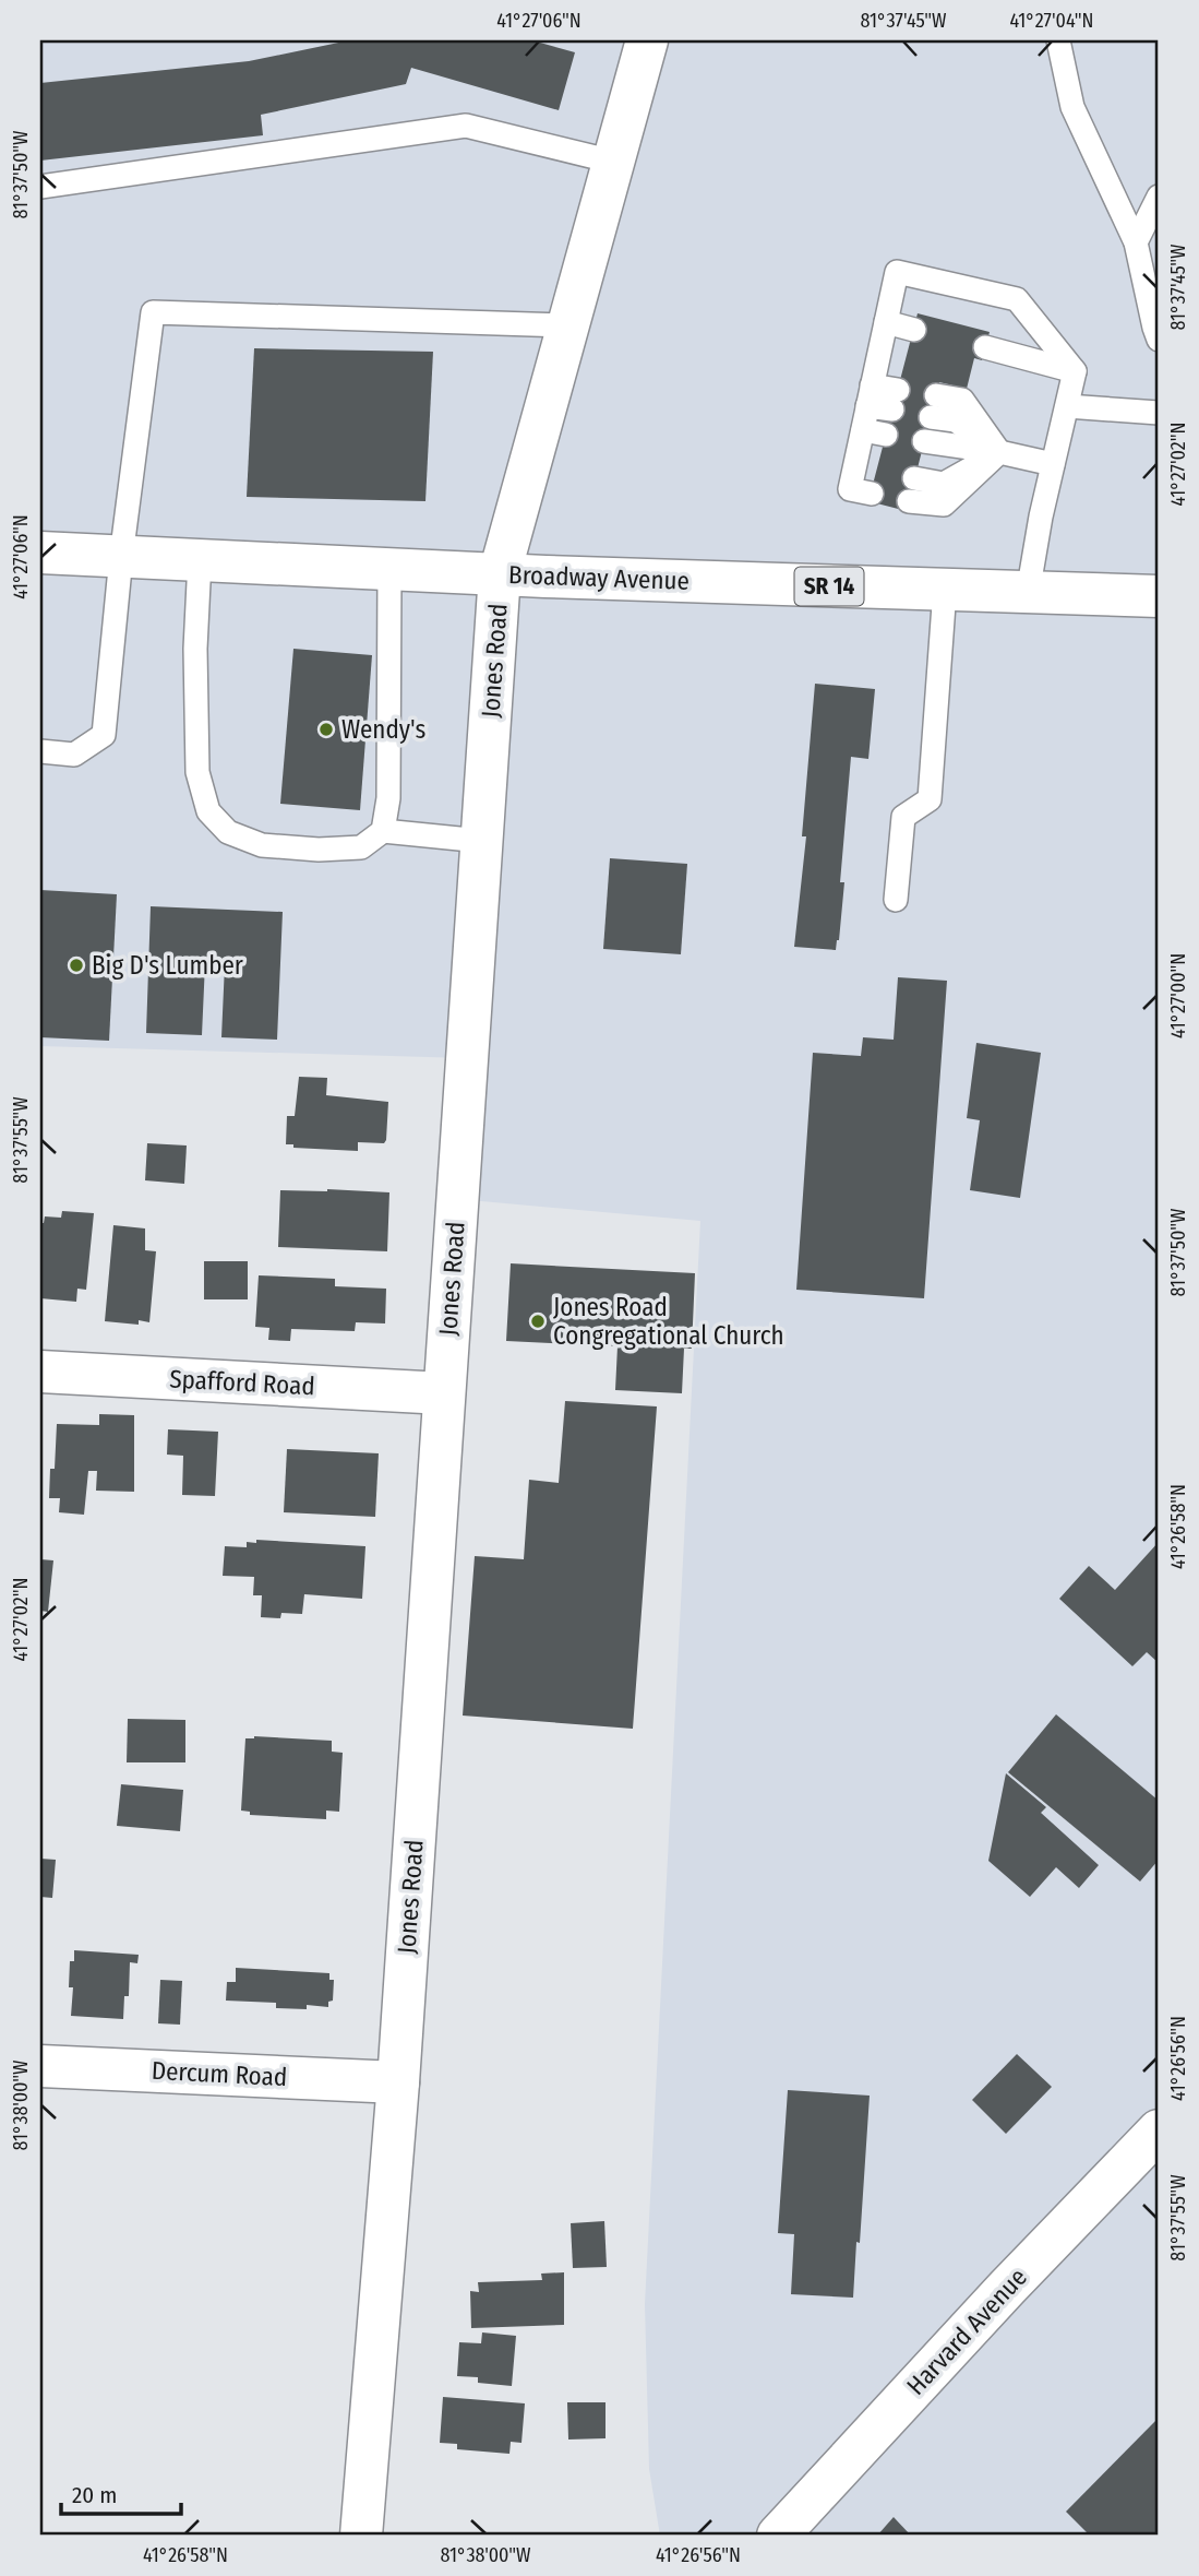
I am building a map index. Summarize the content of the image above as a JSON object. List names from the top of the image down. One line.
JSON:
{"streets":{"street":["Broadway Avenue","SR 14","Jones Road","Spafford Road","Dercum Road","Harvard Avenue"]},"crossings":[["Broadway Avenue","Jones Road"],["Jones Road","Spafford Road"],["Jones Road","Dercum Road"]],"places":["Wendy's","Big D's Lumber","Jones Road Congregational Church"],"scale_bar":"20 m","coordinates":["41°27'06\"N","81°37'45\"W","41°27'04\"N","81°37'50\"W","41°27'02\"N","41°27'00\"N","81°37'55\"W","41°26'58\"N","41°26'56\"N","81°38'00\"W"]}
